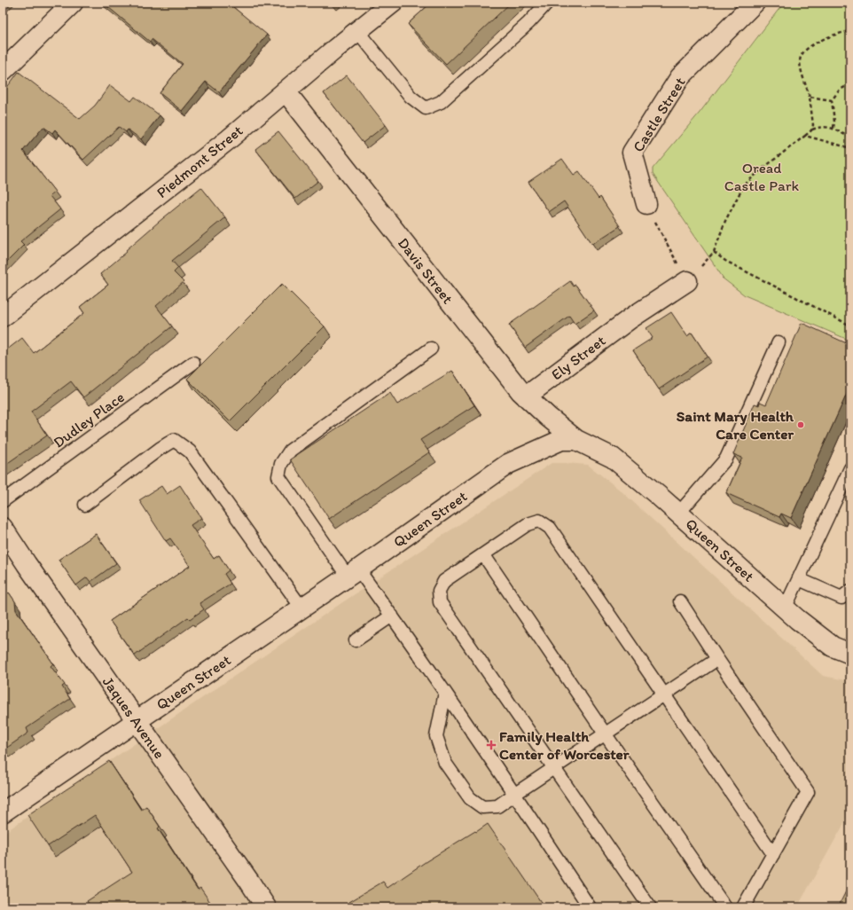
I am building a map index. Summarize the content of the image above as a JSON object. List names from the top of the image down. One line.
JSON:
{"streets":{"street":["Castle Street","Piedmont Street","Davis Street","Ely Street","Queen Street","Jaques Avenue"],"lane":["Dudley Place"]},"crossings":[["Piedmont Street","Davis Street"],["Davis Street","Ely Street"],["Davis Street","Queen Street"],["Queen Street","Jaques Avenue"]],"parks":["Oread Castle Park"],"places":{"other":["Saint Mary Health Care Center"],"health":["Family Health Center of Worcester"]}}
